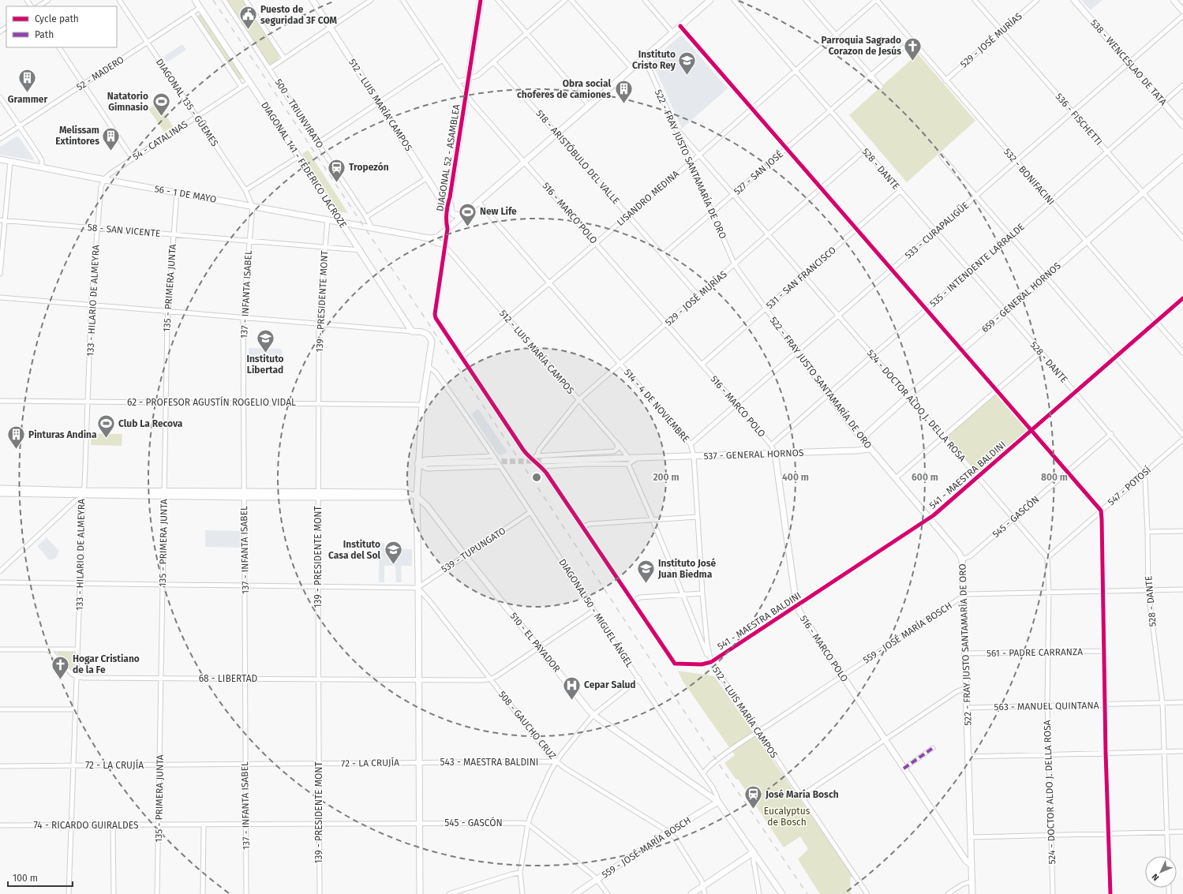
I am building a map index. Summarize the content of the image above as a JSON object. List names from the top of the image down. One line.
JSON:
{"streets":{"street":["529 - JOSÉ MURÍAS","538 - WENCESLAO DE TATA","52 - MADERO","DIAGONAL 135 - GÜEMES","512 - LUIS MARÍA CAMPOS","500 - TRIUNVIRATO","536 - FISCHETTI","54 - CATALINAS","518 - ARISTÓBULO DEL VALLE","DIAGONAL 52 - ASAMBLEA","522 - FRAY JUSTO SANTAMARÍA DE ORO","DIAGONAL 141 - FEDERICO LACROZE","528 - DANTE","527 - SAN JOSÉ","532 - BONIFACINI","56 - 1 DE MAYO","LISANDRO MEDINA","516 - MARCO POLO","58 - SAN VICENTE","533 - CURAPALIGÜE","535 - INTENDENTE LARRALDE","531 - SAN FRANCISCO","135 - PRIMERA JUNTA","137 - INFANTA ISABEL","659 - GENERAL HORNOS","133 - HILARIO DE ALMEYRA","139 - PRESIDENTE MONT","62 - PROFESOR AGUSTÍN ROGELIO VIDAL","514 - 4 DE NOVIEMBRE","524 - DOCTOR ALDO J. DELLA ROSA","537 - GENERAL HORNOS","541 - MAESTRA BALDINI","547 - POTOSÍ","545 - GASCÓN","539 - TUPUNGATO","DIAGONAL 50 - MIGUEL ÁNGEL","559 - JOSÉ MARÍA BOSCH","510 - EL PAYADOR","561 - PADRE CARRANZA","68 - LIBERTAD","563 - MANUEL QUINTANA","508 - GAUCHO CRUZ","543 - MAESTRA BALDINI","72 - LA CRUJÍA","74 - RICARDO GUIRALDES"]},"crossings":[["529 - JOSÉ MURÍAS","512 - LUIS MARÍA CAMPOS"],["529 - JOSÉ MURÍAS","536 - FISCHETTI"],["529 - JOSÉ MURÍAS","518 - ARISTÓBULO DEL VALLE"],["529 - JOSÉ MURÍAS","522 - FRAY JUSTO SANTAMARÍA DE ORO"],["529 - JOSÉ MURÍAS","528 - DANTE"],["529 - JOSÉ MURÍAS","532 - BONIFACINI"],["529 - JOSÉ MURÍAS","516 - MARCO POLO"],["529 - JOSÉ MURÍAS","514 - 4 DE NOVIEMBRE"],["529 - JOSÉ MURÍAS","524 - DOCTOR ALDO J. DELLA ROSA"],["538 - WENCESLAO DE TATA","533 - CURAPALIGÜE"],["538 - WENCESLAO DE TATA","535 - INTENDENTE LARRALDE"],["52 - MADERO","DIAGONAL 135 - GÜEMES"],["52 - MADERO","DIAGONAL 141 - FEDERICO LACROZE"],["DIAGONAL 135 - GÜEMES","54 - CATALINAS"],["DIAGONAL 135 - GÜEMES","56 - 1 DE MAYO"],["DIAGONAL 135 - GÜEMES","137 - INFANTA ISABEL"],["512 - LUIS MARÍA CAMPOS","DIAGONAL 52 - ASAMBLEA"],["512 - LUIS MARÍA CAMPOS","56 - 1 DE MAYO"],["512 - LUIS MARÍA CAMPOS","LISANDRO MEDINA"],["512 - LUIS MARÍA CAMPOS","514 - 4 DE NOVIEMBRE"],["512 - LUIS MARÍA CAMPOS","537 - GENERAL HORNOS"],["512 - LUIS MARÍA CAMPOS","541 - MAESTRA BALDINI"],["512 - LUIS MARÍA CAMPOS","559 - JOSÉ MARÍA BOSCH"],["500 - TRIUNVIRATO","56 - 1 DE MAYO"],["536 - FISCHETTI","533 - CURAPALIGÜE"],["536 - FISCHETTI","535 - INTENDENTE LARRALDE"],["536 - FISCHETTI","659 - GENERAL HORNOS"],["54 - CATALINAS","DIAGONAL 141 - FEDERICO LACROZE"],["54 - CATALINAS","56 - 1 DE MAYO"],["54 - CATALINAS","133 - HILARIO DE ALMEYRA"],["518 - ARISTÓBULO DEL VALLE","527 - SAN JOSÉ"],["518 - ARISTÓBULO DEL VALLE","LISANDRO MEDINA"],["DIAGONAL 52 - ASAMBLEA","56 - 1 DE MAYO"],["DIAGONAL 52 - ASAMBLEA","LISANDRO MEDINA"],["DIAGONAL 52 - ASAMBLEA","516 - MARCO POLO"],["522 - FRAY JUSTO SANTAMARÍA DE ORO","527 - SAN JOSÉ"],["522 - FRAY JUSTO SANTAMARÍA DE ORO","LISANDRO MEDINA"],["522 - FRAY JUSTO SANTAMARÍA DE ORO","516 - MARCO POLO"],["522 - FRAY JUSTO SANTAMARÍA DE ORO","533 - CURAPALIGÜE"],["522 - FRAY JUSTO SANTAMARÍA DE ORO","535 - INTENDENTE LARRALDE"],["522 - FRAY JUSTO SANTAMARÍA DE ORO","531 - SAN FRANCISCO"],["522 - FRAY JUSTO SANTAMARÍA DE ORO","659 - GENERAL HORNOS"],["522 - FRAY JUSTO SANTAMARÍA DE ORO","524 - DOCTOR ALDO J. DELLA ROSA"],["522 - FRAY JUSTO SANTAMARÍA DE ORO","537 - GENERAL HORNOS"],["522 - FRAY JUSTO SANTAMARÍA DE ORO","541 - MAESTRA BALDINI"],["522 - FRAY JUSTO SANTAMARÍA DE ORO","545 - GASCÓN"],["522 - FRAY JUSTO SANTAMARÍA DE ORO","559 - JOSÉ MARÍA BOSCH"],["522 - FRAY JUSTO SANTAMARÍA DE ORO","561 - PADRE CARRANZA"],["522 - FRAY JUSTO SANTAMARÍA DE ORO","563 - MANUEL QUINTANA"],["DIAGONAL 141 - FEDERICO LACROZE","56 - 1 DE MAYO"],["DIAGONAL 141 - FEDERICO LACROZE","58 - SAN VICENTE"],["528 - DANTE","527 - SAN JOSÉ"],["528 - DANTE","LISANDRO MEDINA"],["528 - DANTE","533 - CURAPALIGÜE"],["528 - DANTE","535 - INTENDENTE LARRALDE"],["528 - DANTE","531 - SAN FRANCISCO"],["528 - DANTE","659 - GENERAL HORNOS"],["528 - DANTE","541 - MAESTRA BALDINI"],["528 - DANTE","547 - POTOSÍ"],["528 - DANTE","545 - GASCÓN"],["528 - DANTE","559 - JOSÉ MARÍA BOSCH"],["528 - DANTE","563 - MANUEL QUINTANA"],["527 - SAN JOSÉ","532 - BONIFACINI"],["527 - SAN JOSÉ","524 - DOCTOR ALDO J. DELLA ROSA"],["532 - BONIFACINI","LISANDRO MEDINA"],["532 - BONIFACINI","533 - CURAPALIGÜE"],["532 - BONIFACINI","535 - INTENDENTE LARRALDE"],["532 - BONIFACINI","659 - GENERAL HORNOS"],["532 - BONIFACINI","541 - MAESTRA BALDINI"],["56 - 1 DE MAYO","135 - PRIMERA JUNTA"],["56 - 1 DE MAYO","137 - INFANTA ISABEL"],["56 - 1 DE MAYO","133 - HILARIO DE ALMEYRA"],["56 - 1 DE MAYO","139 - PRESIDENTE MONT"],["LISANDRO MEDINA","516 - MARCO POLO"],["LISANDRO MEDINA","514 - 4 DE NOVIEMBRE"],["LISANDRO MEDINA","524 - DOCTOR ALDO J. DELLA ROSA"],["516 - MARCO POLO","533 - CURAPALIGÜE"],["516 - MARCO POLO","535 - INTENDENTE LARRALDE"],["516 - MARCO POLO","531 - SAN FRANCISCO"],["516 - MARCO POLO","537 - GENERAL HORNOS"],["516 - MARCO POLO","541 - MAESTRA BALDINI"],["516 - MARCO POLO","559 - JOSÉ MARÍA BOSCH"],["58 - SAN VICENTE","135 - PRIMERA JUNTA"],["58 - SAN VICENTE","137 - INFANTA ISABEL"],["58 - SAN VICENTE","133 - HILARIO DE ALMEYRA"],["58 - SAN VICENTE","139 - PRESIDENTE MONT"],["533 - CURAPALIGÜE","514 - 4 DE NOVIEMBRE"],["533 - CURAPALIGÜE","524 - DOCTOR ALDO J. DELLA ROSA"],["535 - INTENDENTE LARRALDE","524 - DOCTOR ALDO J. DELLA ROSA"],["531 - SAN FRANCISCO","524 - DOCTOR ALDO J. DELLA ROSA"],["135 - PRIMERA JUNTA","62 - PROFESOR AGUSTÍN ROGELIO VIDAL"],["135 - PRIMERA JUNTA","68 - LIBERTAD"],["135 - PRIMERA JUNTA","72 - LA CRUJÍA"],["135 - PRIMERA JUNTA","74 - RICARDO GUIRALDES"],["137 - INFANTA ISABEL","62 - PROFESOR AGUSTÍN ROGELIO VIDAL"],["137 - INFANTA ISABEL","68 - LIBERTAD"],["137 - INFANTA ISABEL","72 - LA CRUJÍA"],["137 - INFANTA ISABEL","74 - RICARDO GUIRALDES"],["659 - GENERAL HORNOS","524 - DOCTOR ALDO J. DELLA ROSA"],["133 - HILARIO DE ALMEYRA","62 - PROFESOR AGUSTÍN ROGELIO VIDAL"],["133 - HILARIO DE ALMEYRA","68 - LIBERTAD"],["133 - HILARIO DE ALMEYRA","72 - LA CRUJÍA"],["133 - HILARIO DE ALMEYRA","74 - RICARDO GUIRALDES"],["139 - PRESIDENTE MONT","62 - PROFESOR AGUSTÍN ROGELIO VIDAL"],["139 - PRESIDENTE MONT","68 - LIBERTAD"],["139 - PRESIDENTE MONT","72 - LA CRUJÍA"],["139 - PRESIDENTE MONT","74 - RICARDO GUIRALDES"],["514 - 4 DE NOVIEMBRE","537 - GENERAL HORNOS"],["514 - 4 DE NOVIEMBRE","541 - MAESTRA BALDINI"],["524 - DOCTOR ALDO J. DELLA ROSA","541 - MAESTRA BALDINI"],["524 - DOCTOR ALDO J. DELLA ROSA","547 - POTOSÍ"],["524 - DOCTOR ALDO J. DELLA ROSA","545 - GASCÓN"],["524 - DOCTOR ALDO J. DELLA ROSA","559 - JOSÉ MARÍA BOSCH"],["524 - DOCTOR ALDO J. DELLA ROSA","561 - PADRE CARRANZA"],["524 - DOCTOR ALDO J. DELLA ROSA","563 - MANUEL QUINTANA"],["545 - GASCÓN","74 - RICARDO GUIRALDES"],["539 - TUPUNGATO","DIAGONAL 50 - MIGUEL ÁNGEL"],["539 - TUPUNGATO","510 - EL PAYADOR"],["539 - TUPUNGATO","508 - GAUCHO CRUZ"],["DIAGONAL 50 - MIGUEL ÁNGEL","559 - JOSÉ MARÍA BOSCH"],["DIAGONAL 50 - MIGUEL ÁNGEL","510 - EL PAYADOR"],["559 - JOSÉ MARÍA BOSCH","510 - EL PAYADOR"],["559 - JOSÉ MARÍA BOSCH","508 - GAUCHO CRUZ"],["68 - LIBERTAD","508 - GAUCHO CRUZ"],["508 - GAUCHO CRUZ","543 - MAESTRA BALDINI"],["543 - MAESTRA BALDINI","72 - LA CRUJÍA"]],"parks":["Eucalyptus de Bosch"],"places":{"public building":["Puesto de seguridad 3F COM"],"church":["Parroquia Sagrado Corazon de Jesús","Hogar Cristiano de la Fe"],"school or university":["Instituto Cristo Rey","Instituto Libertad","Instituto Casa del Sol","Instituto José Juan Biedma"],"building":["Grammer","Obra social choferes de camiones","Melissam Extintores","Pinturas Andina"],"sports":["Natatorio Gimnasio","New Life","Club La Recova"],"station":["Tropezón","José María Bosch"],"hospital":["Cepar Salud"]},"legend":["Cycle path","Path"],"scale_bar":"100 m","north":"bottom left","rings":["200 m","400 m","600 m","800 m"]}
